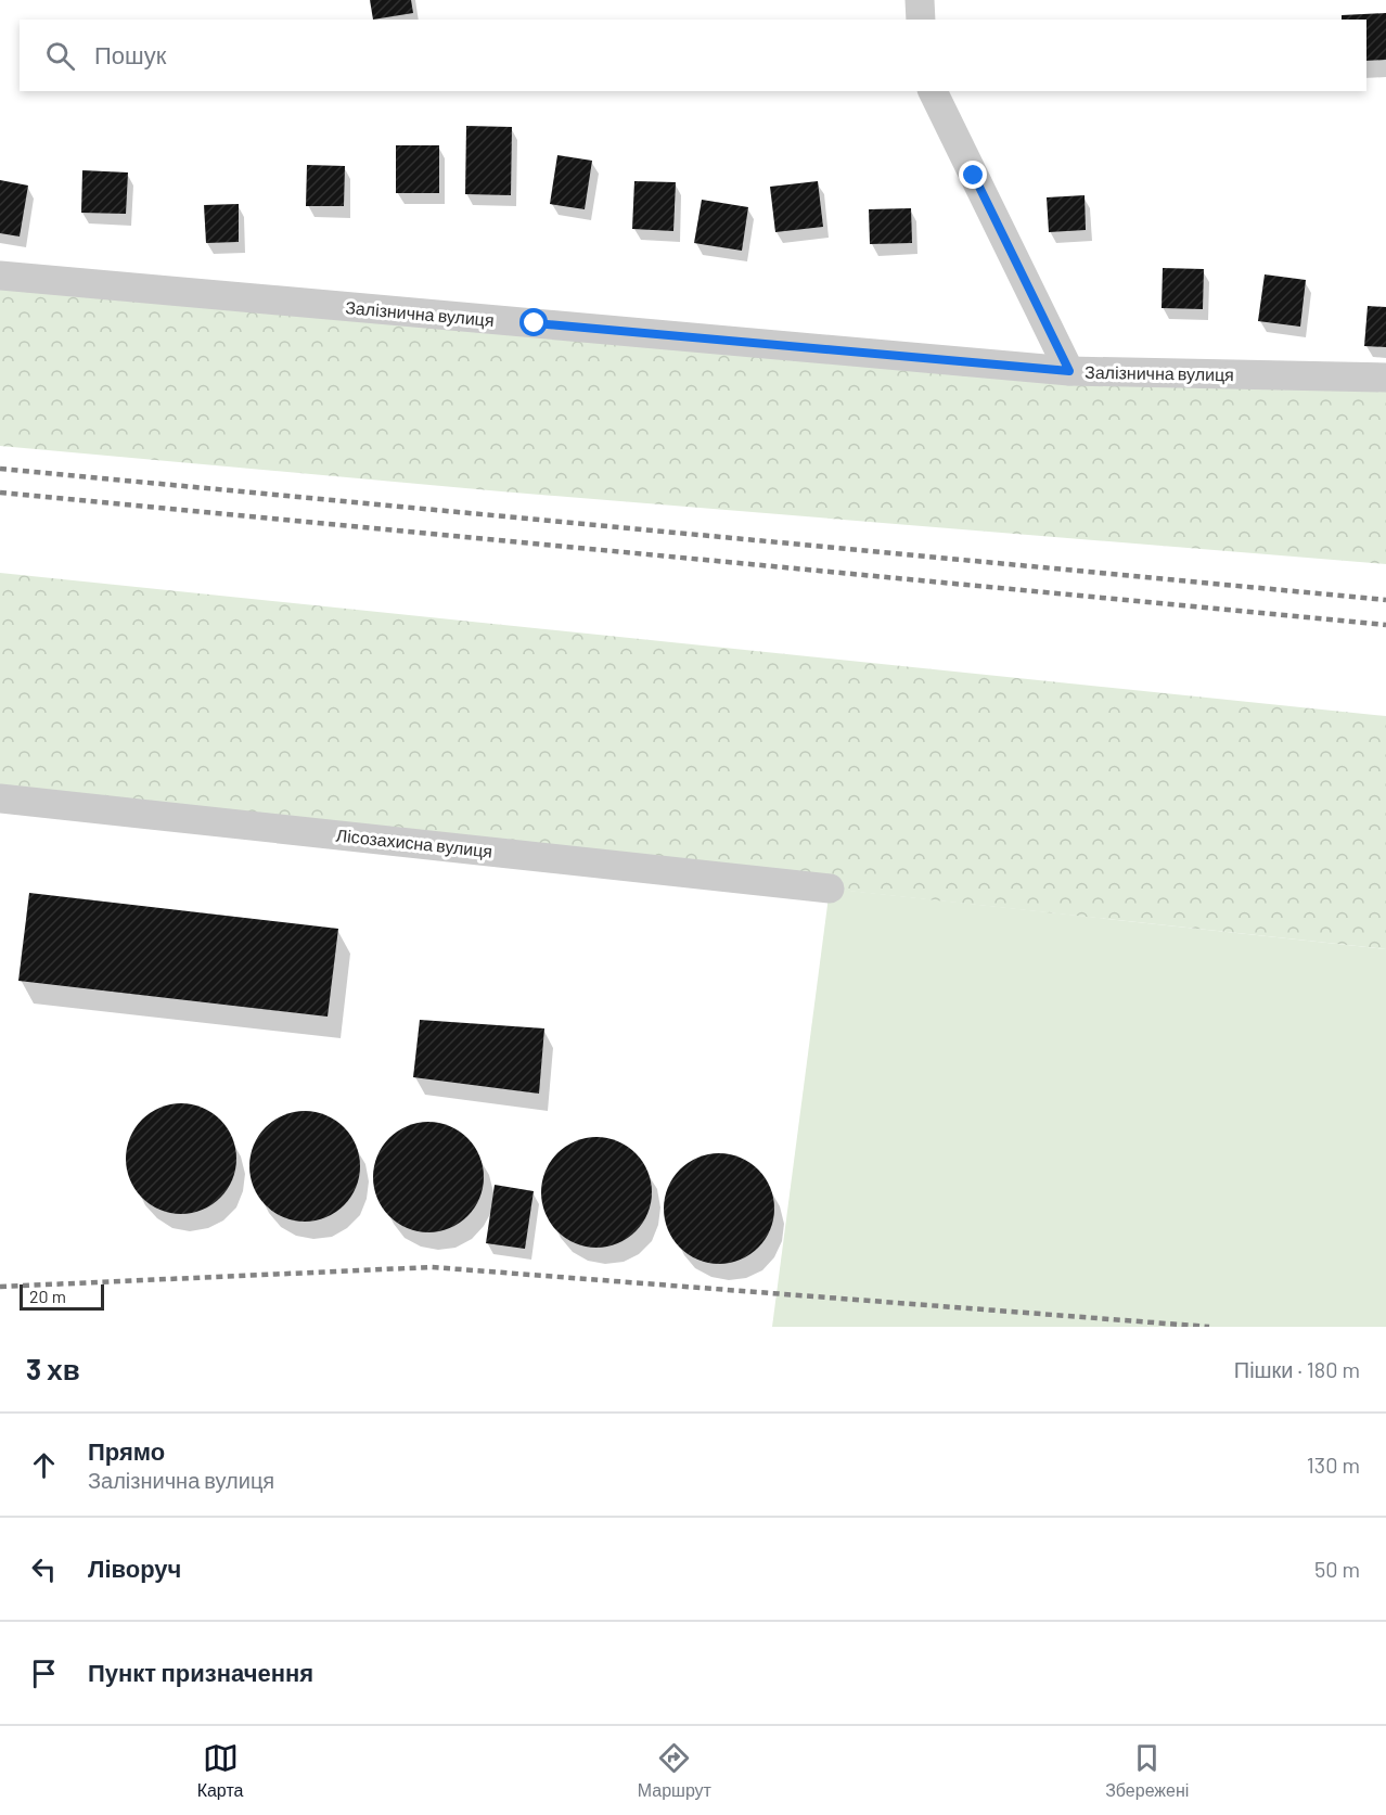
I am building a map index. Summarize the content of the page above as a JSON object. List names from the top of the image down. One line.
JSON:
{"streets":{"street":["Залізнична вулиця","Лісозахисна вулиця"]},"scale_bar":"20 m","page":{"search":"Пошук","scale":"20 m","heading":["3 хв","Пішки · 180 m"],"list":[["Прямо","Залізнична вулиця","130 m"],["Ліворуч","50 m"],"Пункт призначення"],"nav":["Карта","Маршрут","Збережені"]}}
